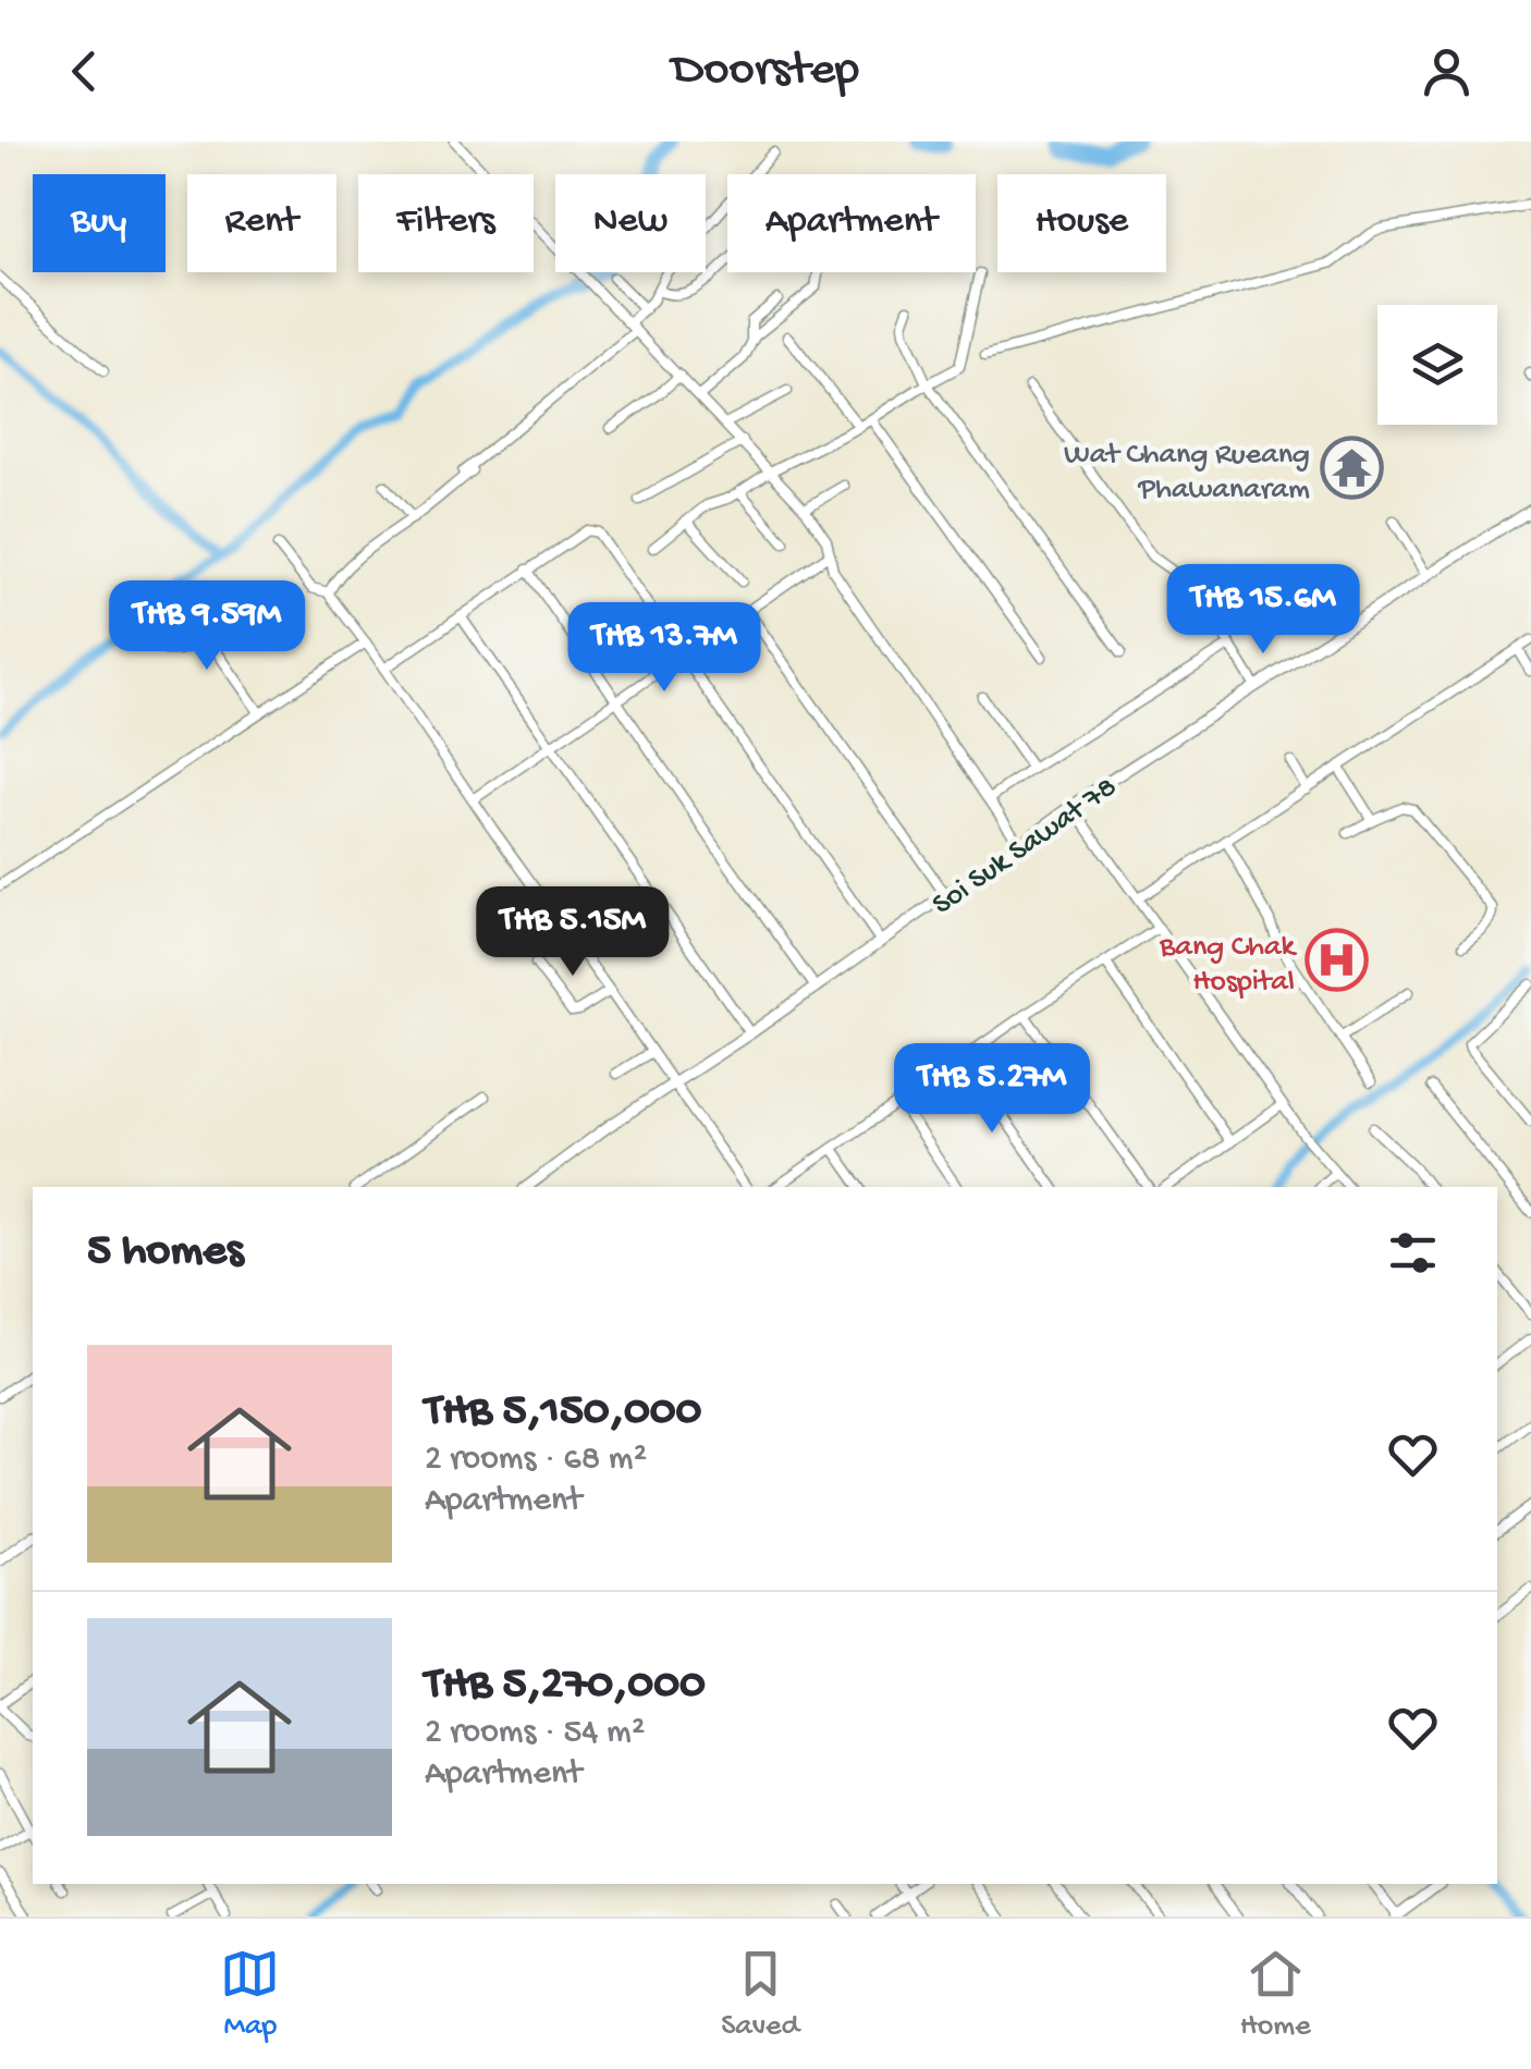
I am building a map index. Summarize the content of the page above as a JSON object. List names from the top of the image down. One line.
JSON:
{"streets":{"street":["Soi Suk Sawat 78"]},"places":{"temple":["Wat Chang Rueang Phawanaram"],"hospital":["Bang Chak Hospital"]},"page":{"header":"Doorstep","chip":["Buy","Rent","Filters","New","Apartment","House"],"price":["THB 15.6M","THB 9.59M","THB 13.7M","THB 5.15M","THB 5.27M"],"heading":"5 homes","list":[{"name":"THB 5,150,000","note":"2 rooms · 68 m² · Apartment"},{"name":"THB 5,270,000","note":"2 rooms · 54 m² · Apartment"}],"tabs":["Map","Saved","Home"]}}
